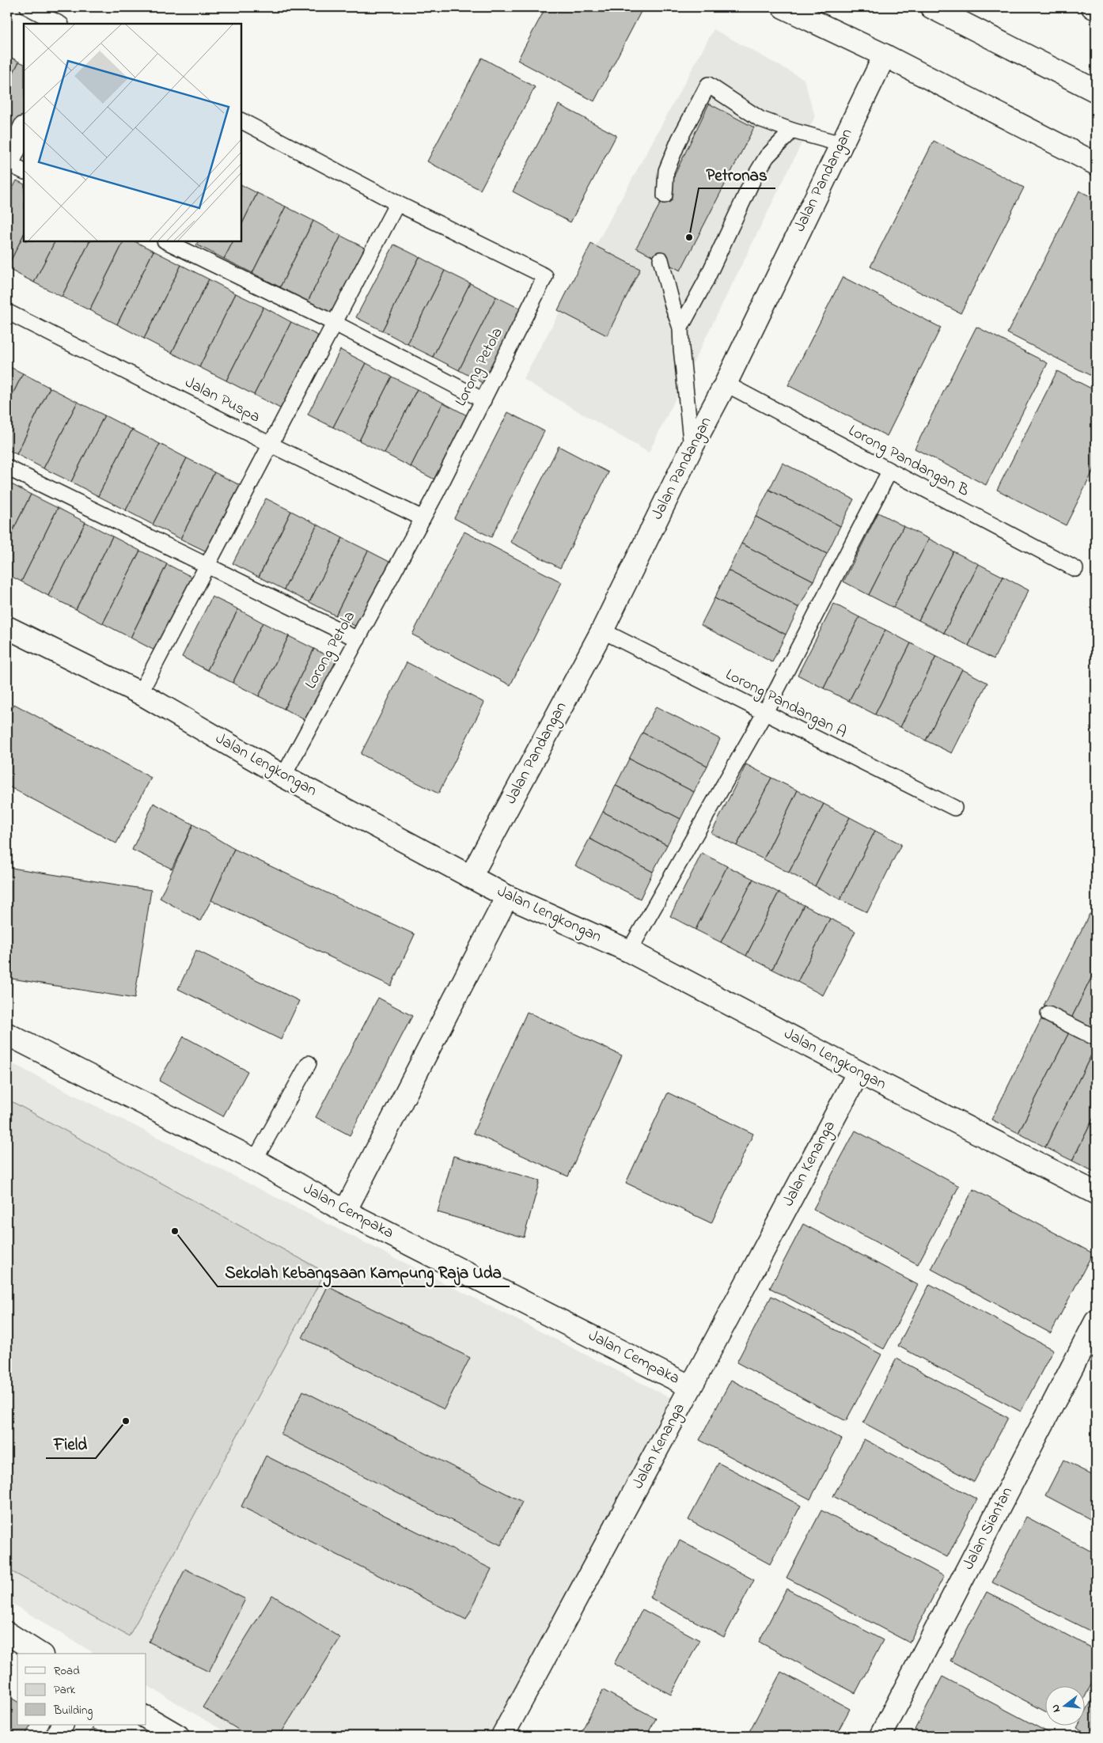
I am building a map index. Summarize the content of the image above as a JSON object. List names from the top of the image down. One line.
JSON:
{"streets":{"street":["Jalan Pandangan","Jalan Lengkongan","Jalan Kenanga","Jalan Cempaka","Jalan Siantan"],"lane":["Lorong Petola","Jalan Puspa","Lorong Pandangan B","Lorong Pandangan A"]},"crossings":[["Jalan Pandangan","Lorong Pandangan B"],["Jalan Pandangan","Lorong Pandangan A"],["Jalan Pandangan","Jalan Lengkongan"],["Lorong Petola","Jalan Puspa"],["Lorong Petola","Jalan Lengkongan"],["Jalan Lengkongan","Jalan Kenanga"],["Jalan Kenanga","Jalan Cempaka"]],"places":["Petronas","Sekolah Kebangsaan Kampung Raja Uda","Field"],"legend":["Road","Park","Building"],"north":"left"}
